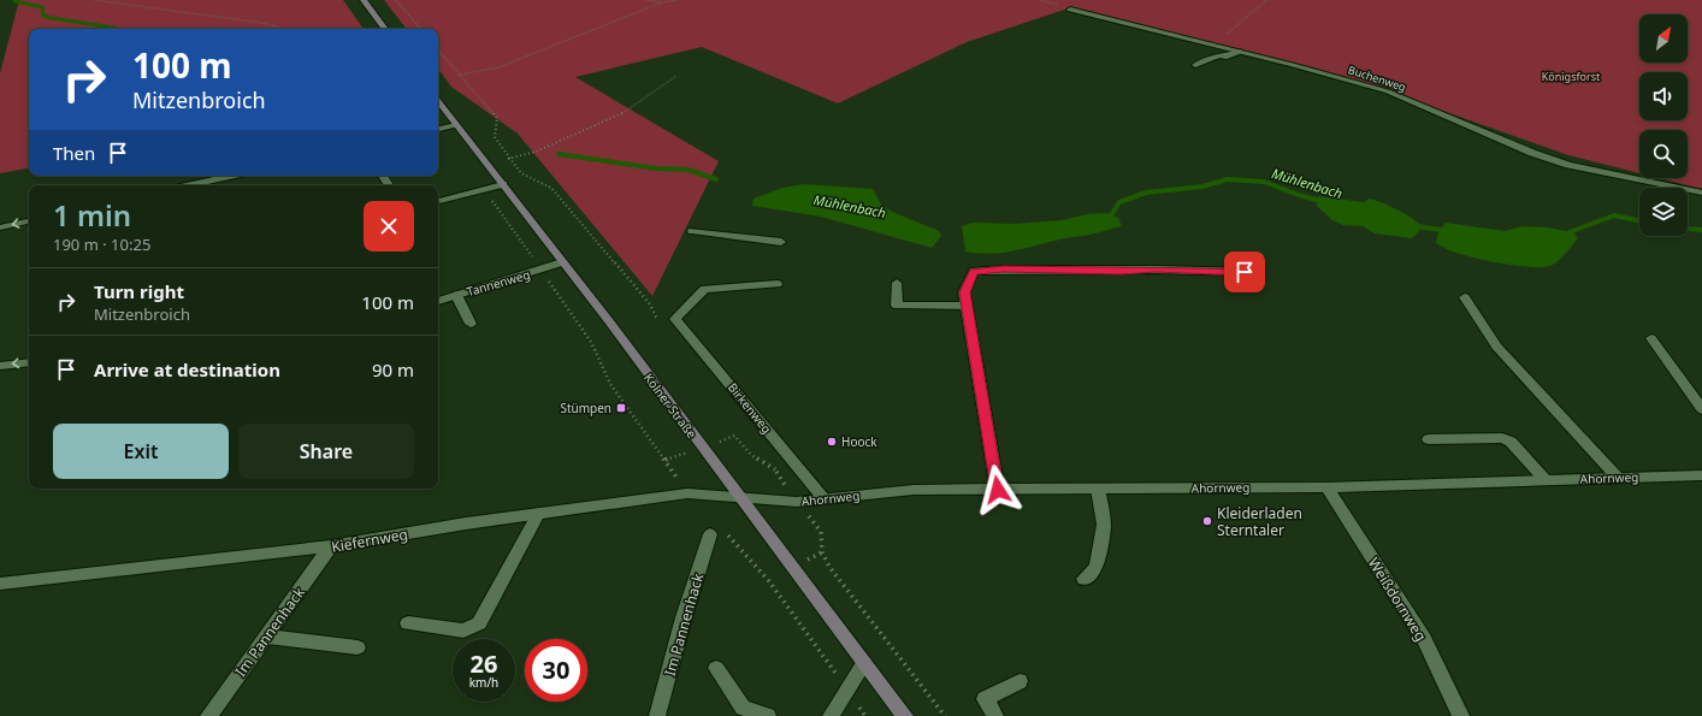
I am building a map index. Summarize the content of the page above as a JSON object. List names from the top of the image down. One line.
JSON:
{"streets":{"main road":["Kölner Straße"],"street":["Buchenweg","Tannenweg","Birkenweg","Ahornweg","Kiefernweg","Weißdornweg","Im Pannenhack"]},"crossings":[["Tannenweg","Kölner Straße"],["Kölner Straße","Ahornweg"],["Kölner Straße","Kiefernweg"],["Birkenweg","Ahornweg"],["Ahornweg","Kiefernweg"],["Ahornweg","Weißdornweg"],["Kiefernweg","Im Pannenhack"]],"water":["Mühlenbach"],"parks":["Königsforst"],"places":{"transit":["Stümpen"],"other":["Hoock","Kleiderladen Sterntaler"]},"north":"top right","page":{"turn":["100 m","Mitzenbroich"],"then":"Then","heading":["1 min","190 m · 10:25"],"list":[{"name":"Turn right","note":"Mitzenbroich","value":"100 m"},{"name":"Arrive at destination","value":"90 m"}],"buttons":["Exit","Share"],"speed":"26 km/h","limit":"30"}}
